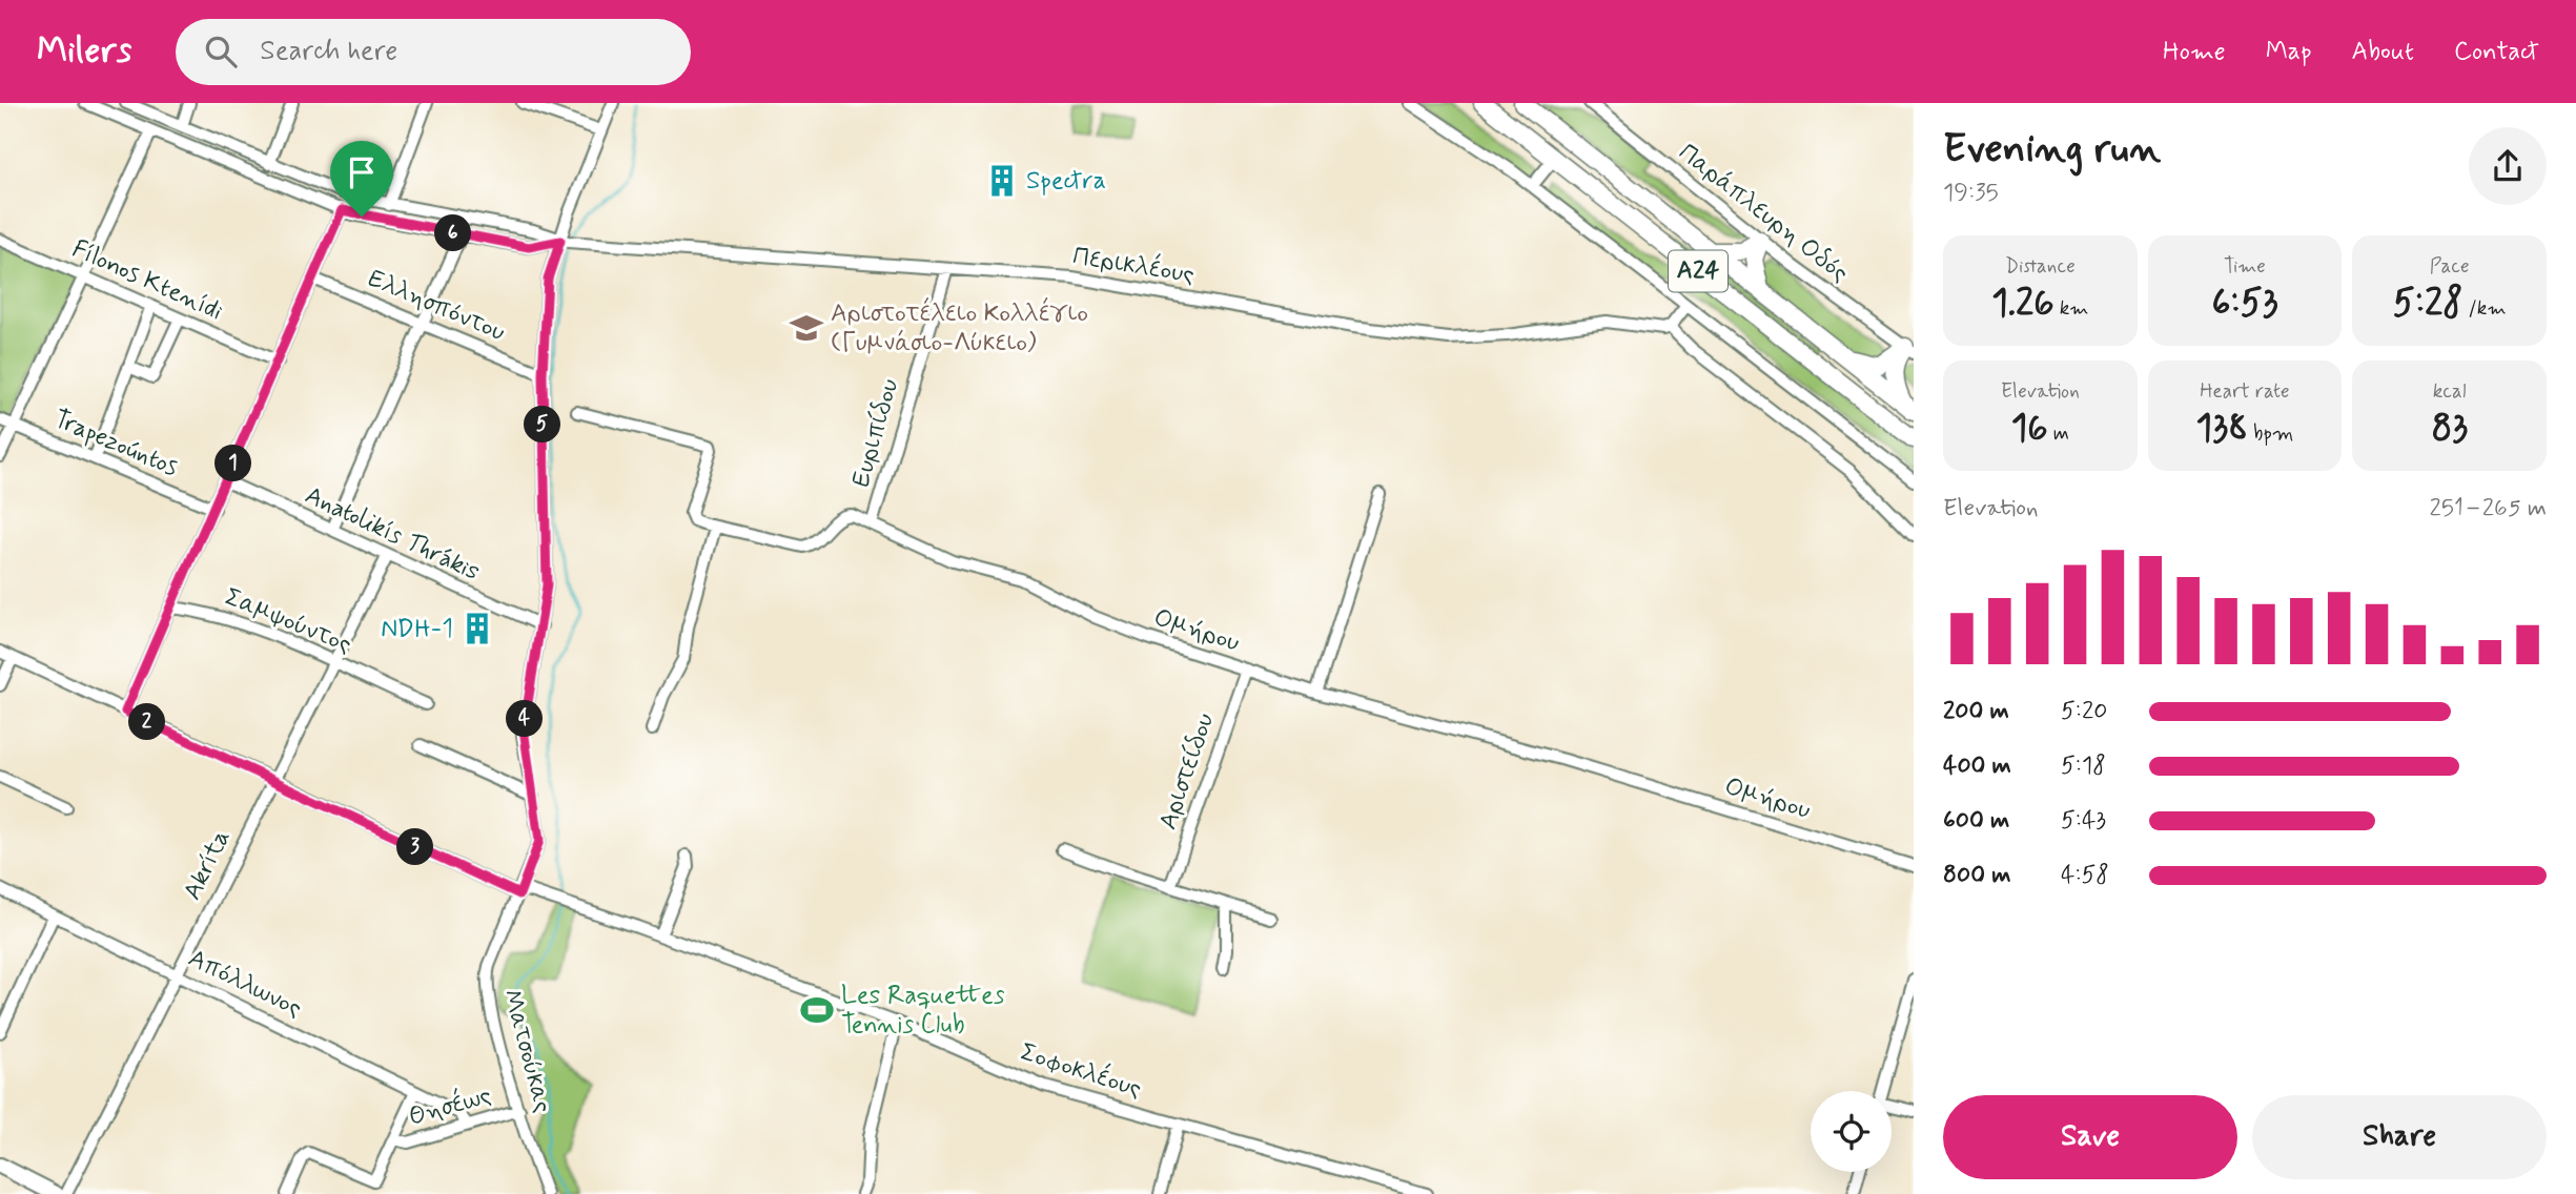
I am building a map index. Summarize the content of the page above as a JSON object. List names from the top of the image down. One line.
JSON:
{"streets":{"highway":["Α24"],"street":["Παράπλευρη Οδός","Περικλέους","Fílonos Ktenídi","Ελλησπόντου","Ευριπίδου","Trapezoúntos","Anatolikís Thrákis","Σαμψούντος","Ομήρου","Αριστείδου","Akríta","Απόλλωνος","Ματσούκας","Σοφοκλέους","Θησέως"]},"crossings":[["Περικλέους","Ευριπίδου"],["Περικλέους","Ματσούκας"],["Ελλησπόντου","Ματσούκας"],["Ευριπίδου","Ομήρου"],["Anatolikís Thrákis","Akríta"],["Anatolikís Thrákis","Ματσούκας"],["Σαμψούντος","Akríta"],["Ομήρου","Αριστείδου"],["Akríta","Απόλλωνος"],["Akríta","Σοφοκλέους"],["Απόλλωνος","Θησέως"],["Ματσούκας","Σοφοκλέους"],["Ματσούκας","Θησέως"]],"places":{"building":["Spectra","NDH-1"],"school or university":["Αριστοτέλειο Κολλέγιο (Γυμνάσιο-Λύκειο)"],"sports":["Les Raquettes Tennis Club"]},"page":{"header":"Milers","search":"Search here","nav":["Home","Map","About","Contact"],"heading":["Evening run","19:35"],"pins":["6","5","1","4","2","3"],"stats":[["Distance","1.26 km"],["Time","6:53"],["Pace","5:28 /km"],["Elevation","16 m"],["Heart rate","138 bpm"],["kcal","83"]],"chart":["Elevation","251–265 m"],"list":[{"name":"200 m","note":"5:20"},{"name":"400 m","note":"5:18"},{"name":"600 m","note":"5:43"},{"name":"800 m","note":"4:58"}],"buttons":["Save","Share"]}}
